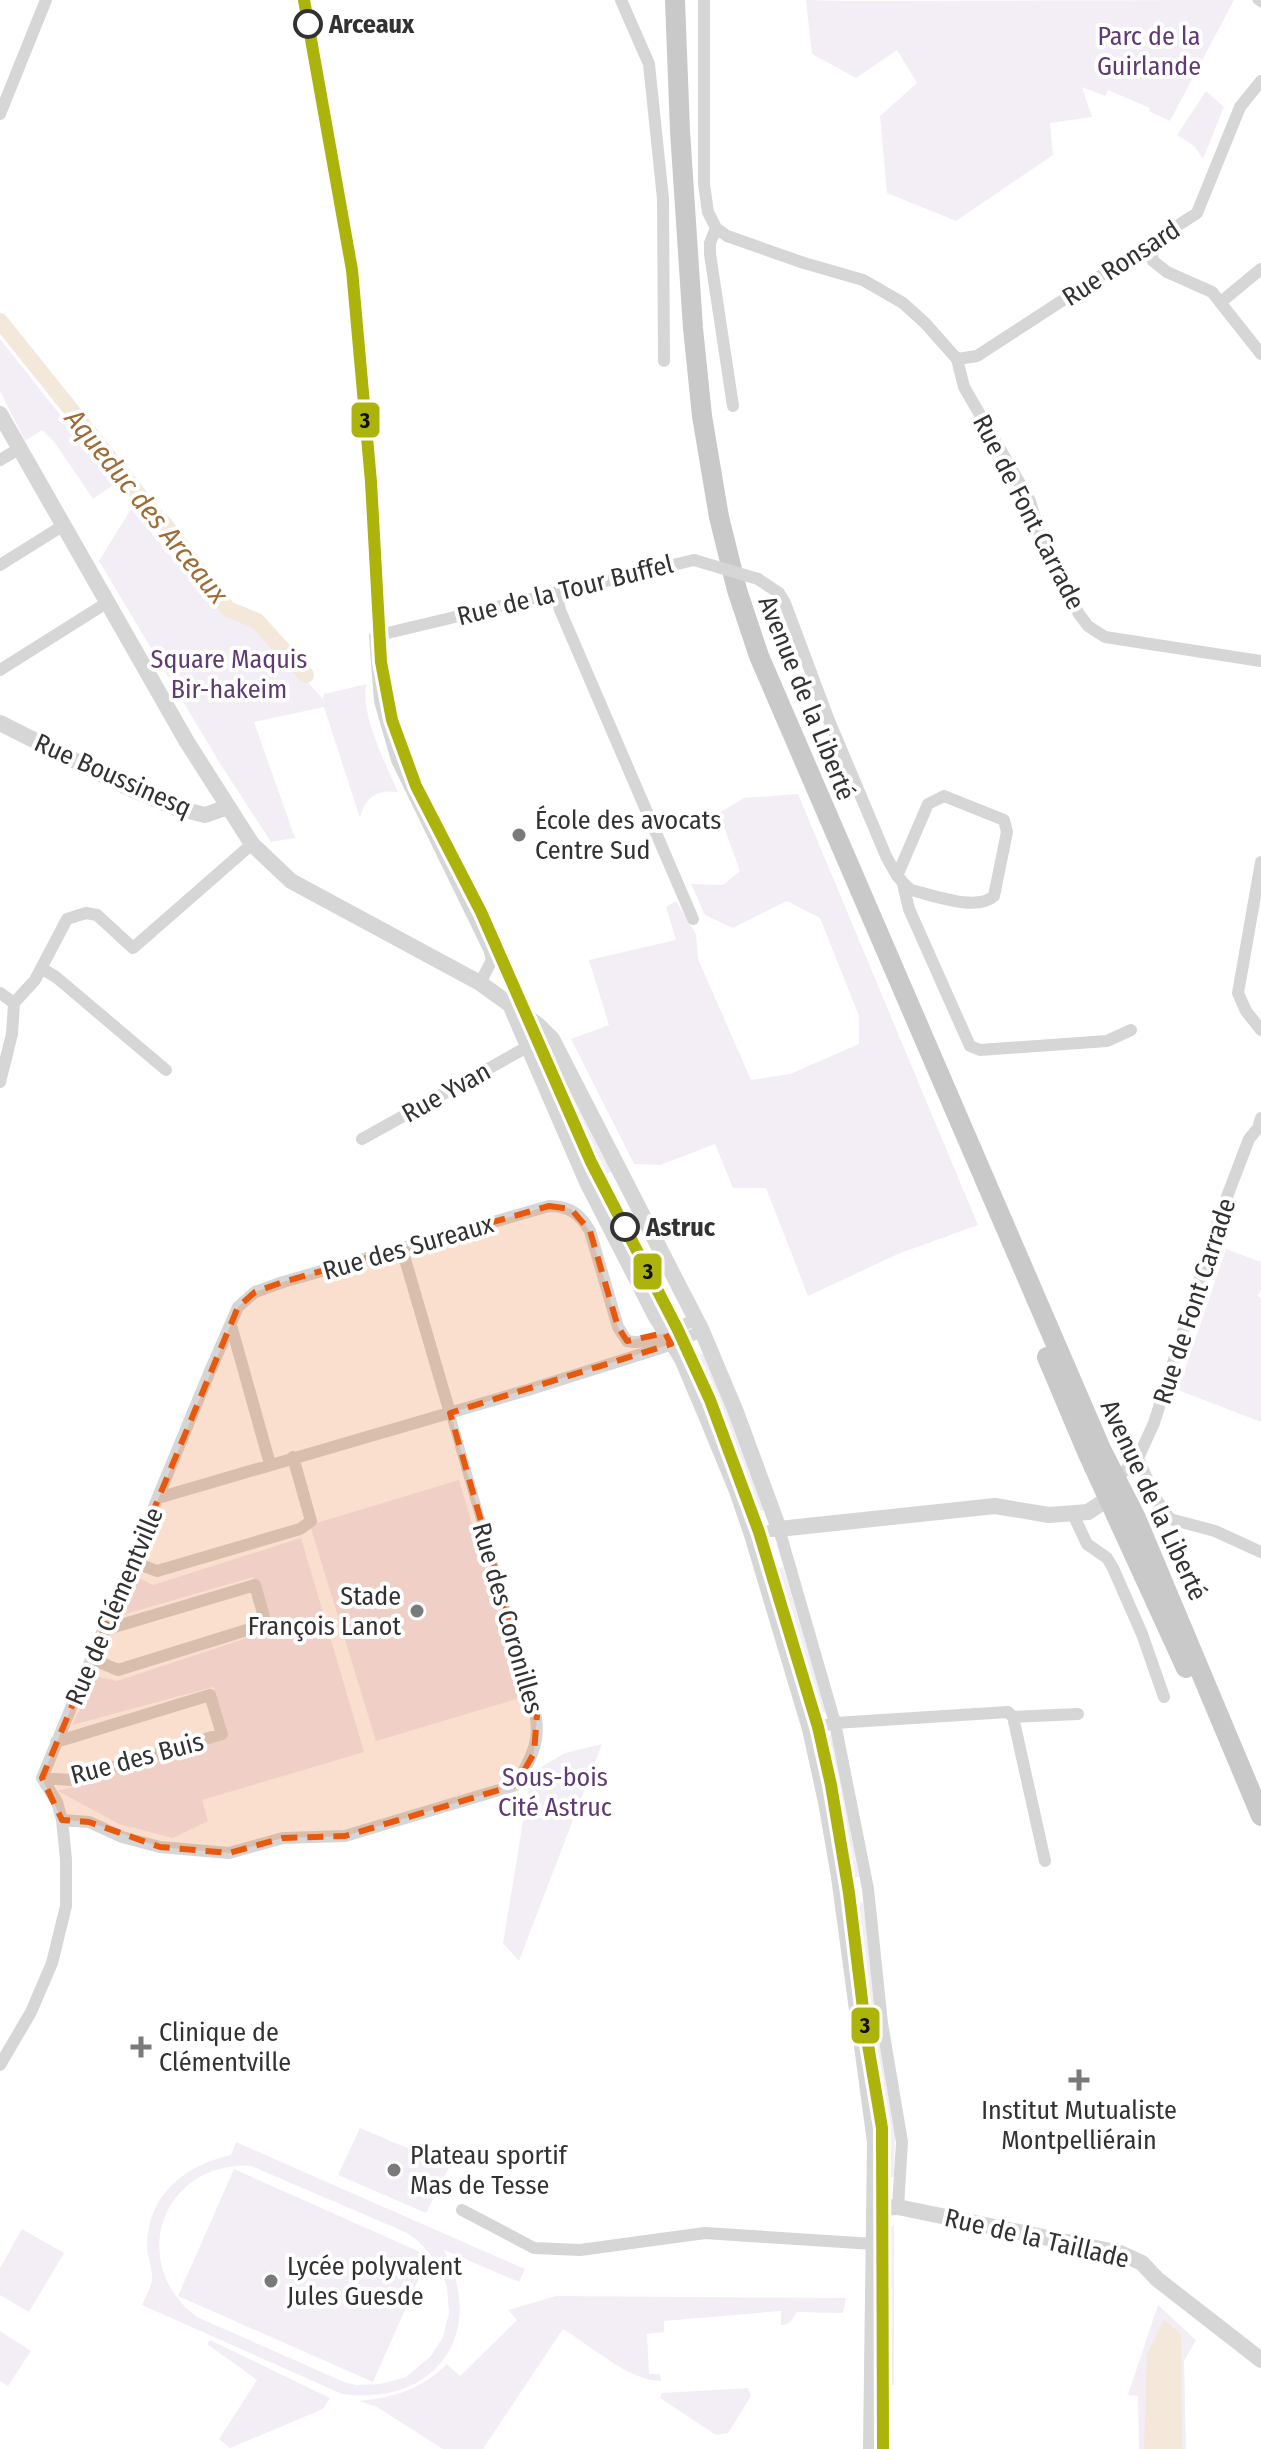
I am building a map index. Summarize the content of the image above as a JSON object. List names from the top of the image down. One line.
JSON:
{"streets":{"main road":["Avenue de la Liberté"],"street":["Rue Ronsard","Rue de Font Carrade","Rue de la Tour Buffel","Rue Boussinesq","Rue Yvan","Rue des Sureaux","Rue de Clémentville","Rue des Coronilles","Rue des Buis","Rue de la Taillade"]},"crossings":[["Rue Ronsard","Rue de Font Carrade"],["Rue de Font Carrade","Avenue de la Liberté"],["Rue des Sureaux","Rue de Clémentville"],["Rue de Clémentville","Rue des Coronilles"],["Rue de Clémentville","Rue des Buis"]],"water":["Aqueduc des Arceaux"],"parks":["Parc de la Guirlande","Square Maquis Bir-hakeim","Sous-bois Cité Astruc"],"places":{"other":["Arceaux","École des avocats Centre Sud","Astruc","Stade François Lanot","Plateau sportif Mas de Tesse","Lycée polyvalent Jules Guesde"],"health":["Clinique de Clémentville","Institut Mutualiste Montpelliérain"]},"lines":["transit line 3"]}
